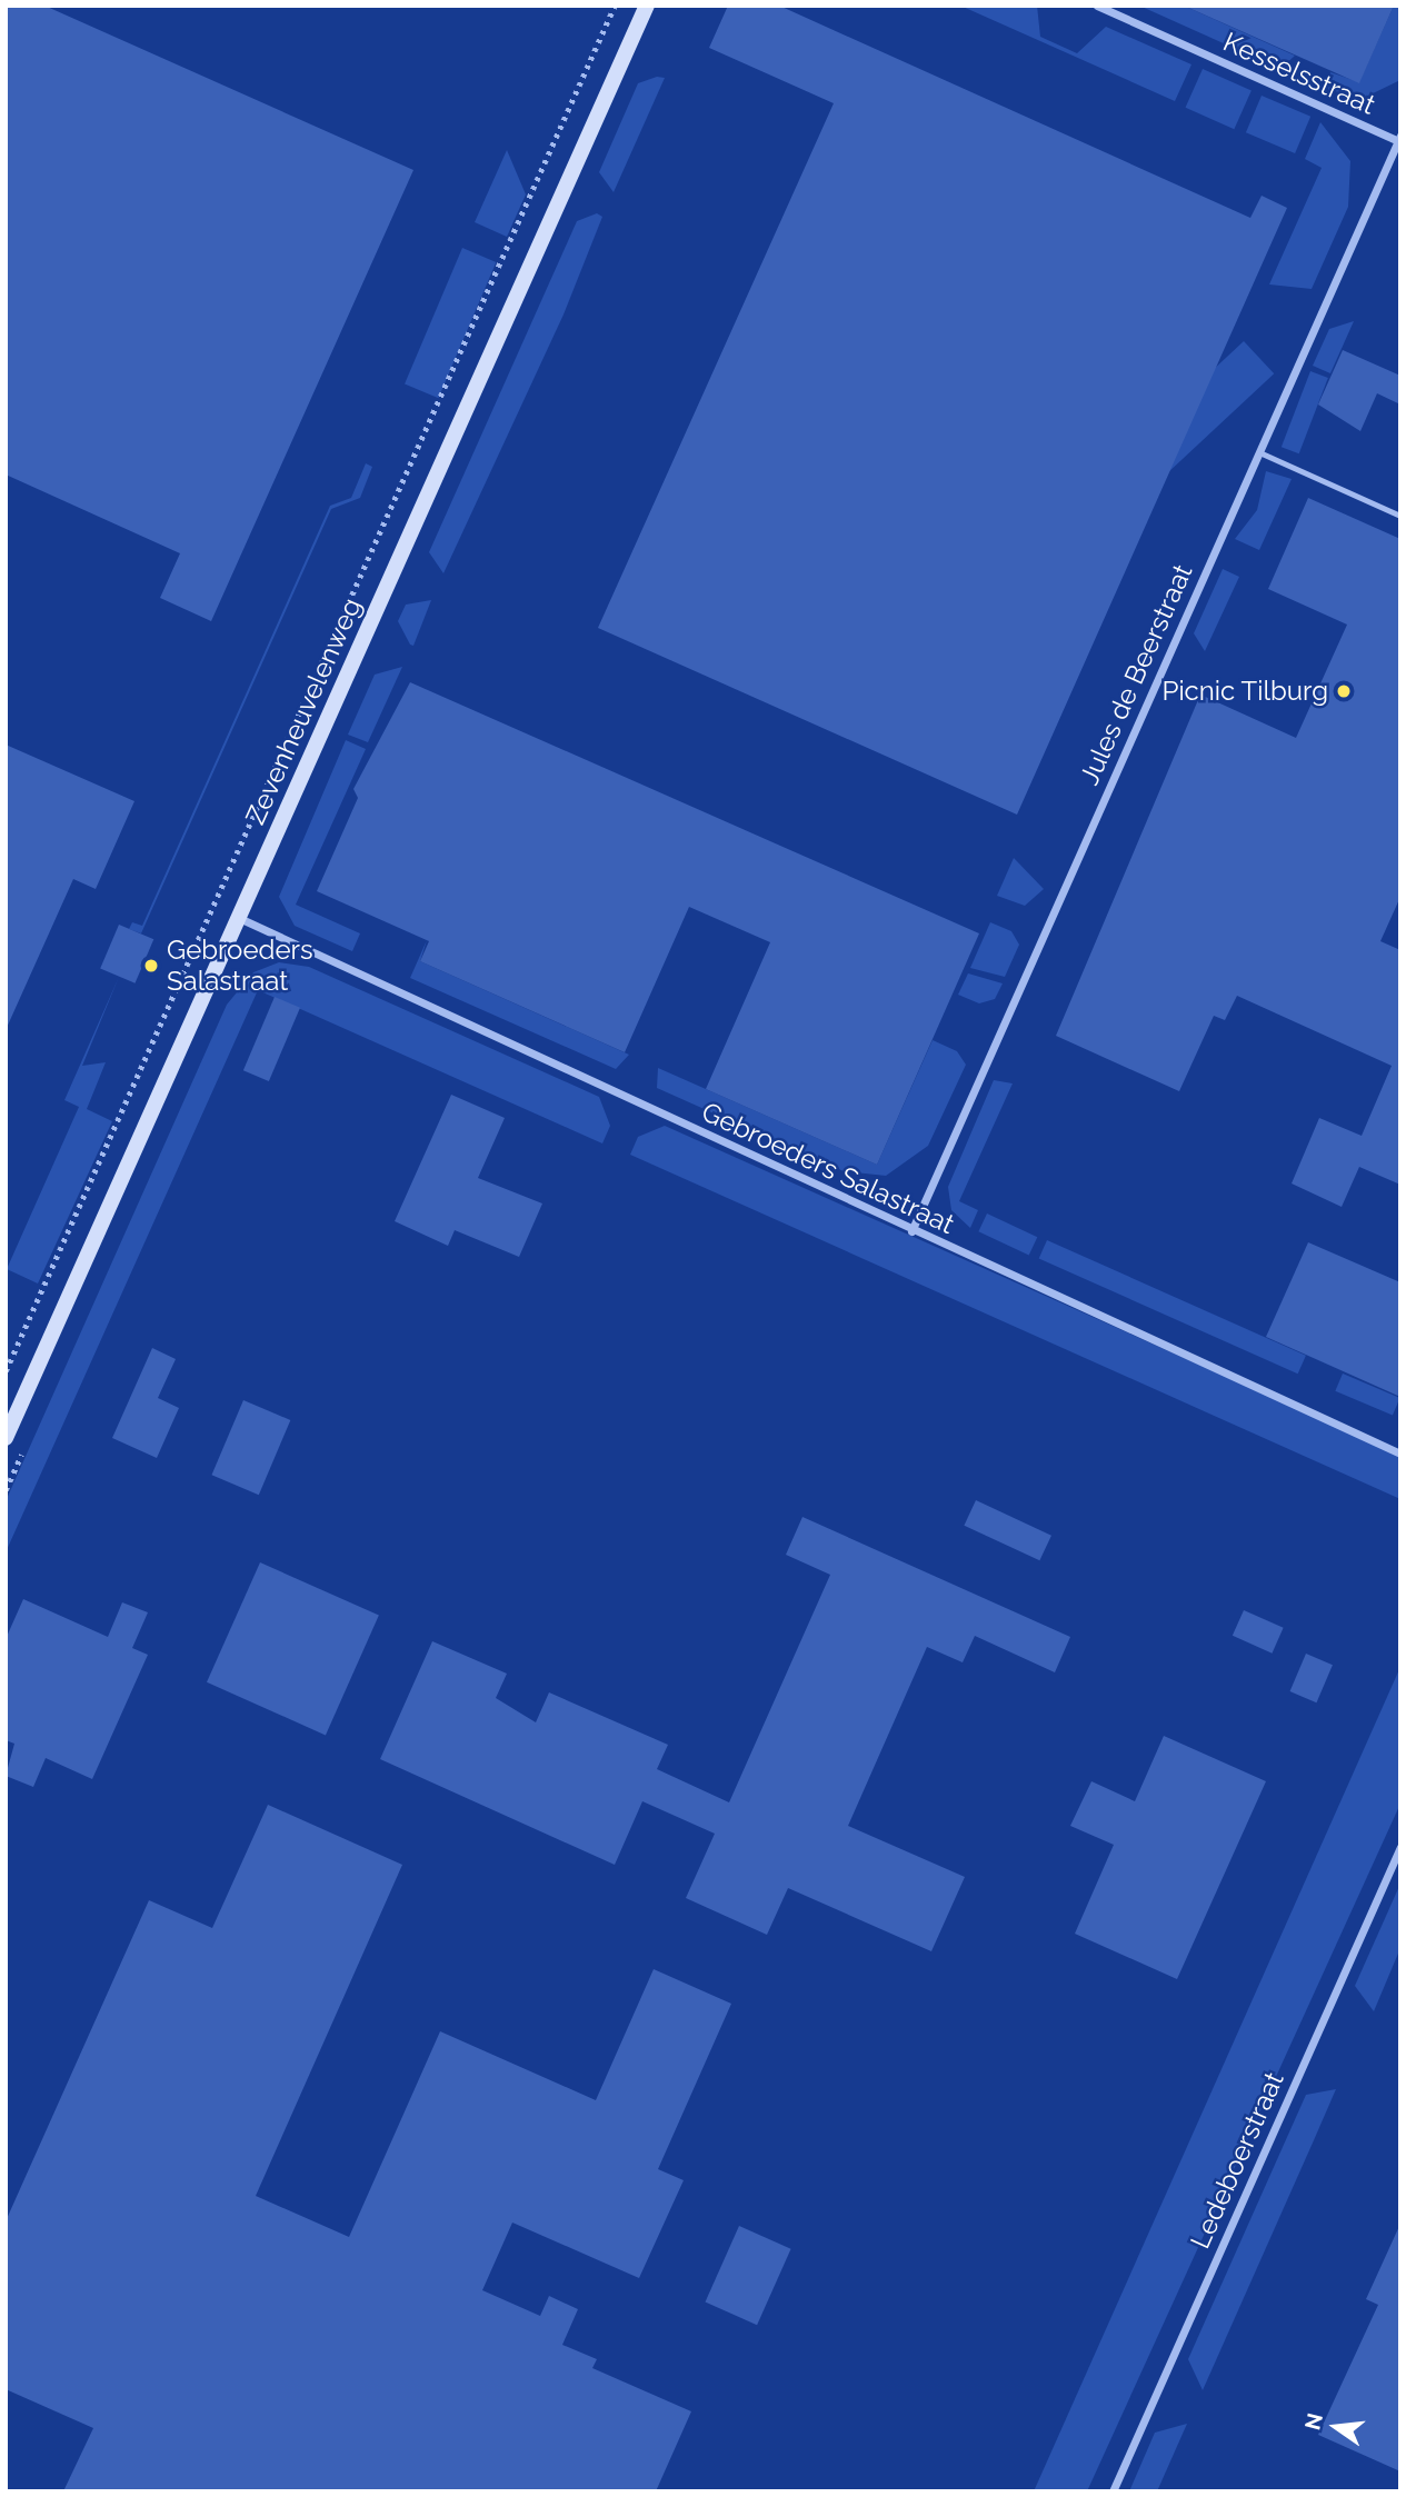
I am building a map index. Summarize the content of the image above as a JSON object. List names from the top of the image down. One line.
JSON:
{"streets":{"street":["Kesselsstraat","Jules de Beerstraat","Zevenheuvelenweg","Gebroeders Salastraat","Ledeboerstraat"]},"crossings":[["Kesselsstraat","Jules de Beerstraat"],["Jules de Beerstraat","Gebroeders Salastraat"],["Zevenheuvelenweg","Gebroeders Salastraat"]],"places":["Picnic Tilburg","Gebroeders Salastraat"],"north":"left"}
